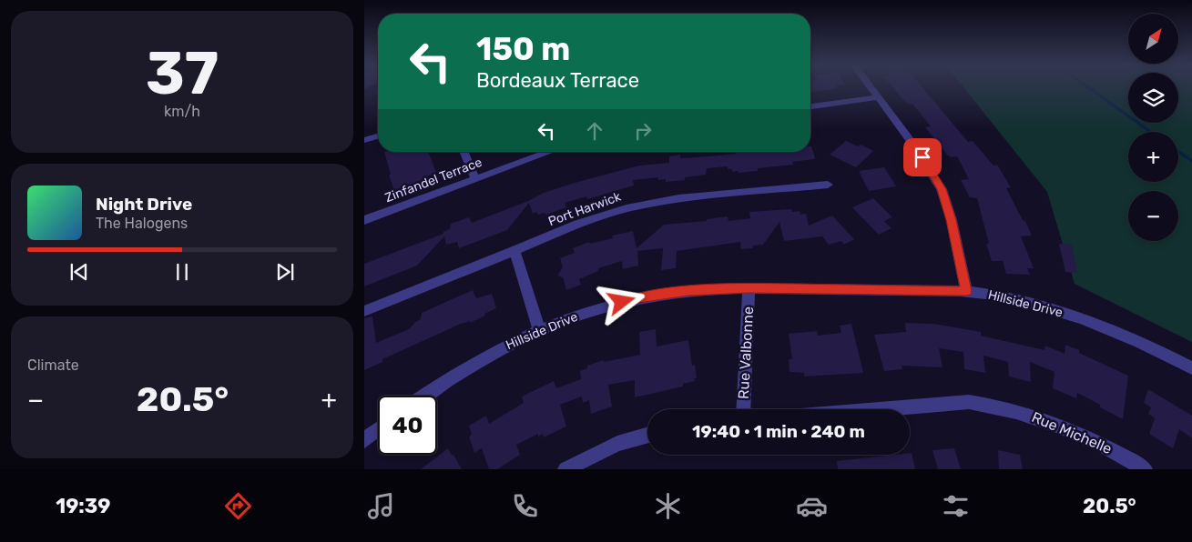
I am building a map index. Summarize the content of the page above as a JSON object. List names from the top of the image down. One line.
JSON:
{"streets":{"street":["Zinfandel Terrace","Port Harwick","Hillside Drive","Rue Valbonne","Rue Michelle"]},"crossings":[["Hillside Drive","Rue Valbonne"]],"north":"top right","page":{"tile":[["37","km/h"],"Climate"],"map_buttons":["+","−"],"turn":["150 m","Bordeaux Terrace"],"song":["Night Drive","The Halogens"],"heat":["−","20.5°","+"],"limit":"40","trip":"19:40 · 1 min · 240 m","tabs":["19:39","20.5°"]}}
